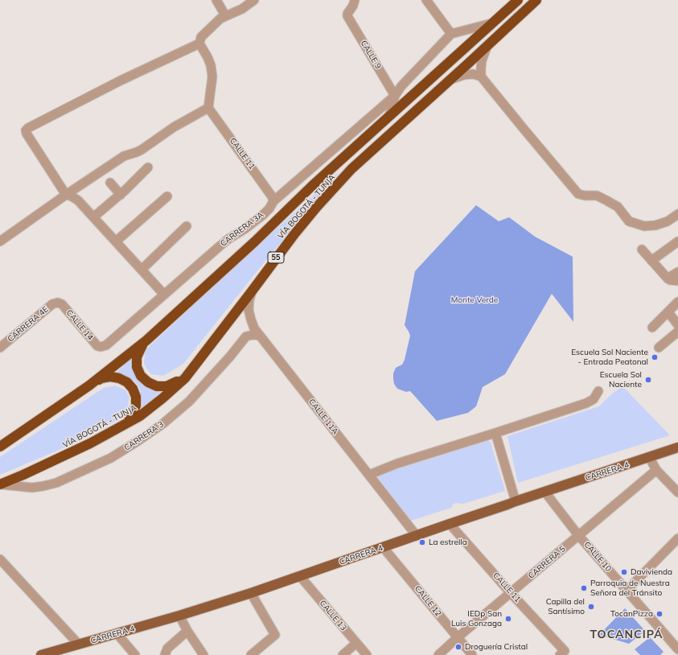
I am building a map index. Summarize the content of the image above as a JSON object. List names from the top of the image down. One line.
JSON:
{"streets":{"highway":["VÍA BOGOTÁ - TUNJA","55"],"main road":["CARRERA 4"],"street":["CALLE 9","CALLE 11","CARRERA 3A","CARRERA 4E","CALLE 14","CALLE 11A","CARRERA 3","CALLE 10","CARRERA 5","CALLE 12","CALLE 13"]},"crossings":[["CALLE 9","CARRERA 3A"],["CALLE 11","CARRERA 3A"],["CALLE 11","CARRERA 4"],["CALLE 11","CARRERA 5"],["VÍA BOGOTÁ - TUNJA","CARRERA 3A"],["VÍA BOGOTÁ - TUNJA","CALLE 11A"],["VÍA BOGOTÁ - TUNJA","CARRERA 3"],["CARRERA 3A","CALLE 14"],["CARRERA 4E","CALLE 14"],["CALLE 11A","CARRERA 3"],["CALLE 11A","CARRERA 4"],["CARRERA 4","CALLE 10"],["CARRERA 4","CALLE 12"],["CARRERA 4","CALLE 13"],["CALLE 10","CARRERA 5"],["CARRERA 5","CALLE 12"]],"districts":["TOCANCIPÁ"],"parks":["Monte Verde"],"places":["Escuela Sol Naciente - Entrada Peatonal","Escuela Sol Naciente","La estrella","Davivienda","Parroquia de Nuestra Señora del Tránsito","Capilla del Santísimo","TocanPizza","IEDp San Luis Gonzaga","Droguería Cristal"]}
